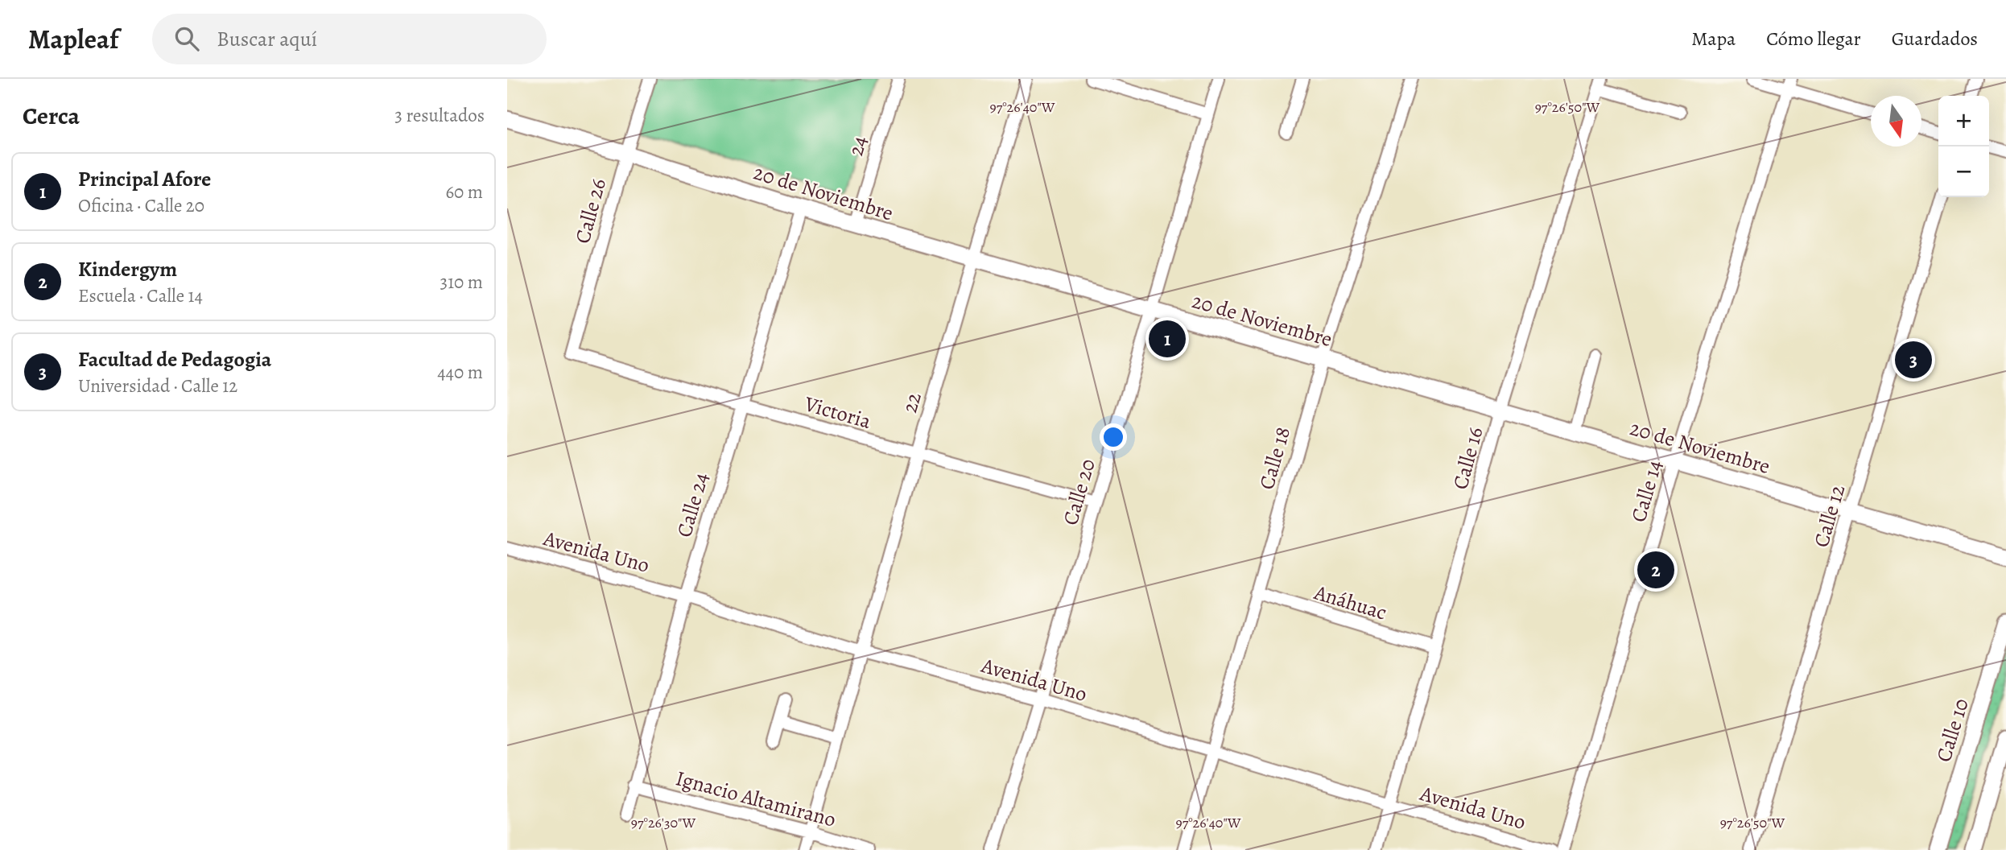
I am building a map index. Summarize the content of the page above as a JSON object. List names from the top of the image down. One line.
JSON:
{"streets":{"main road":["20 de Noviembre","Calle 10"],"street":["24","Calle 26","22","Victoria","Calle 18","Calle 16","Calle 14","Calle 20","Calle 24","Calle 12","Avenida Uno","Anáhuac","Ignacio Altamirano"]},"crossings":[["24","20 de Noviembre"],["20 de Noviembre","Calle 26"],["20 de Noviembre","22"],["20 de Noviembre","Calle 18"],["20 de Noviembre","Calle 16"],["20 de Noviembre","Calle 14"],["20 de Noviembre","Calle 20"],["20 de Noviembre","Calle 24"],["20 de Noviembre","Calle 12"],["Calle 26","Victoria"],["22","Victoria"],["22","Avenida Uno"],["22","Ignacio Altamirano"],["Victoria","Calle 20"],["Victoria","Calle 24"],["Calle 18","Avenida Uno"],["Calle 18","Anáhuac"],["Calle 16","Avenida Uno"],["Calle 16","Anáhuac"],["Calle 20","Avenida Uno"],["Calle 24","Avenida Uno"],["Calle 24","Ignacio Altamirano"]],"north":"bottom","page":{"header":"Mapleaf","search":"Buscar aquí","nav":["Mapa","Cómo llegar","Guardados"],"heading":["Cerca","3 resultados"],"map_buttons":["+","−"],"list":[{"mark":"1","name":"Principal Afore","note":"Oficina · Calle 20","value":"60 m"},{"mark":"2","name":"Kindergym","note":"Escuela · Calle 14","value":"310 m"},{"mark":"3","name":"Facultad de Pedagogia","note":"Universidad · Calle 12","value":"440 m"}],"pins":["1","3","2"]},"coordinates":["97°26'40\"W","97°26'50\"W","97°26'30\"W"]}
